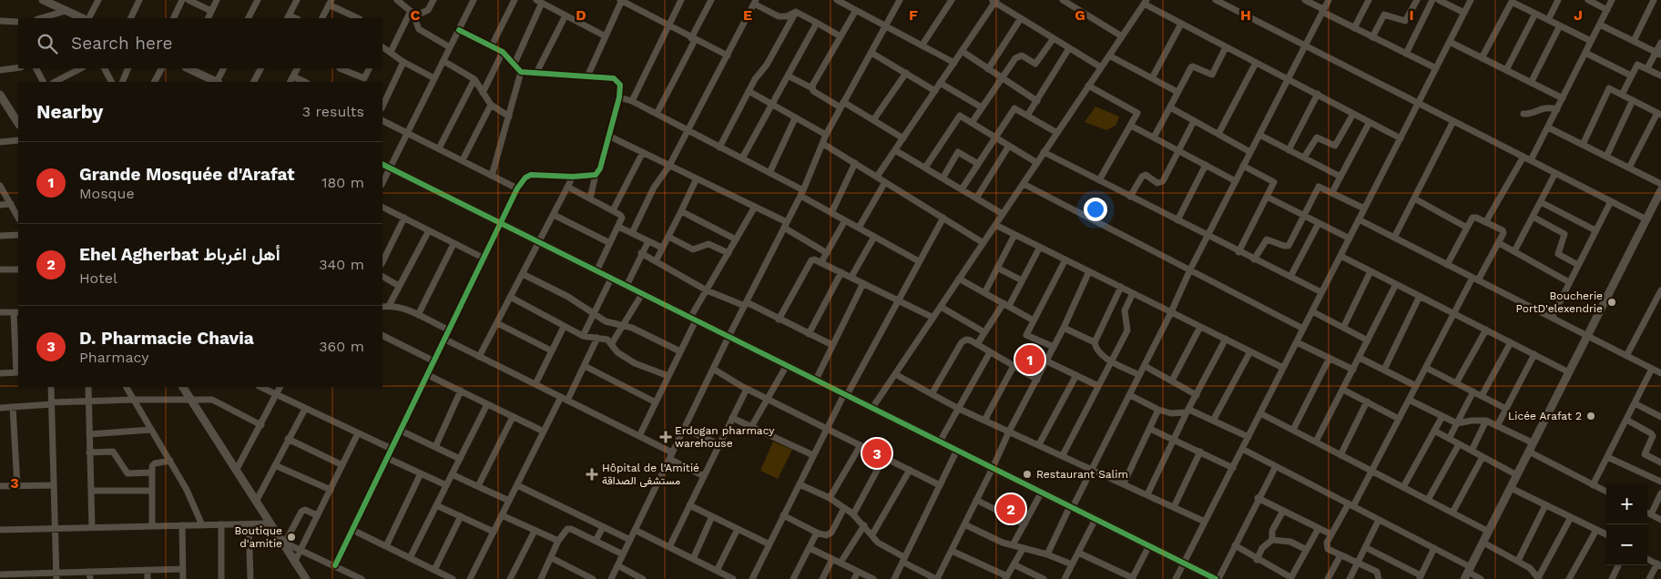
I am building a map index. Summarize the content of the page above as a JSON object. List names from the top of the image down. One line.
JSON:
{"places":{"other":["Boucherie PortD'elexendrie","Licée Arafat 2","Restaurant Salim","Boutique d'amitie"],"health":["Erdogan pharmacy warehouse","Hôpital de l'Amitié مستشفى الصداقة"]},"page":{"search":"Search here","heading":["Nearby","3 results"],"list":[{"mark":"1","name":"Grande Mosquée d'Arafat","note":"Mosque","value":"180 m"},{"mark":"2","name":"Ehel Agherbat أهل اغرباط","note":"Hotel","value":"340 m"},{"mark":"3","name":"D. Pharmacie Chavia","note":"Pharmacy","value":"360 m"}],"pins":["1","3","2"],"map_buttons":["+","−"]},"grid":{"columns":["C","D","E","F","G","H","I","J"],"rows":["3"]}}
